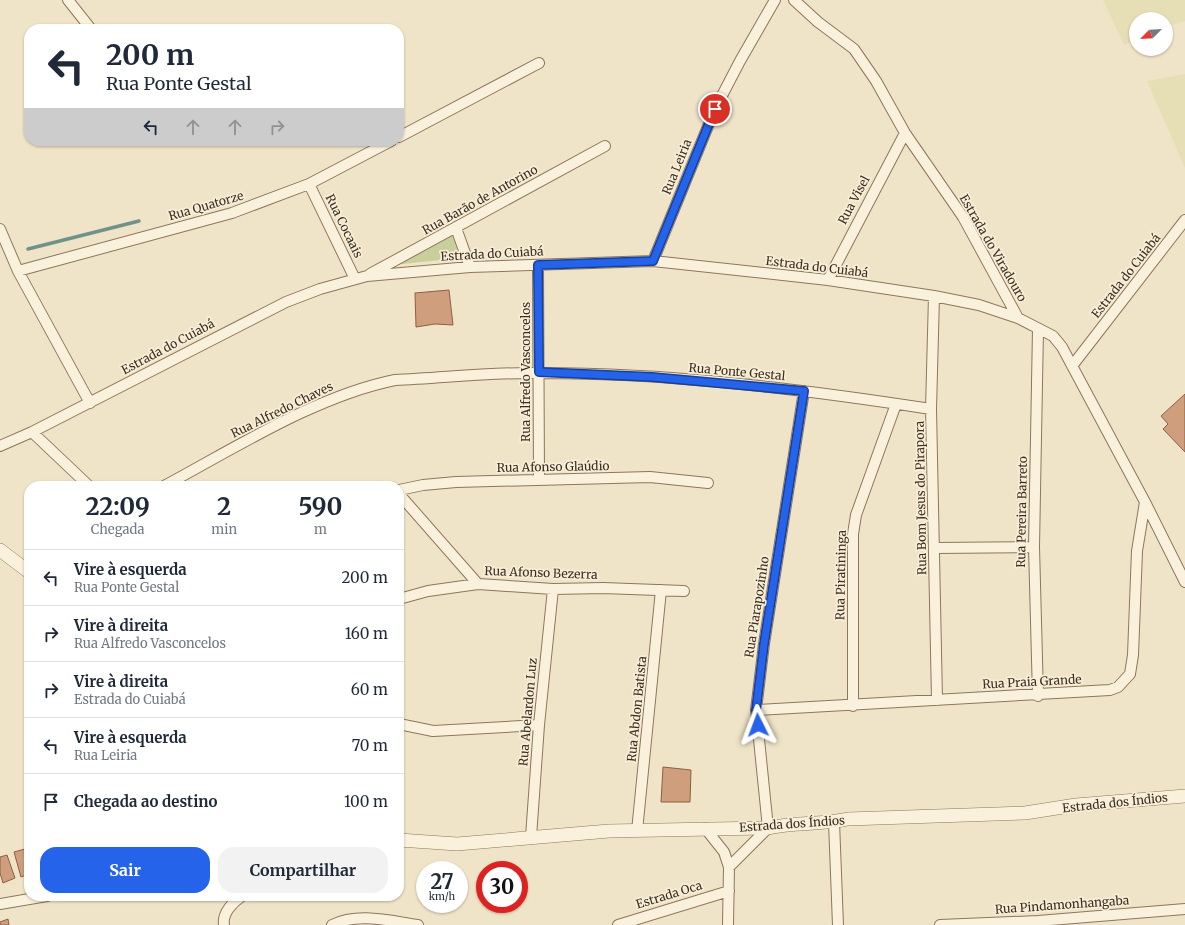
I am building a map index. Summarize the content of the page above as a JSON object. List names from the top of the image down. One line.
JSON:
{"streets":{"street":["Rua Leiria","Rua Barão de Antorino","Rua Visel","Rua Quatorze","Rua Cocaais","Estrada do Viradouro","Estrada do Cuiabá","Rua Alfredo Vasconcelos","Rua Ponte Gestal","Rua Alfredo Chaves","Rua Afonso Glaúdio","Rua Bom Jesus do Pirapora","Rua Pereira Barreto","Rua Afonso Bezerra","Rua Piratininga","Rua Piarapozinho","Rua Praia Grande","Rua Abdon Batista","Rua Abelardon Luz","Estrada dos Índios","Estrada Oca","Rua Pindamonhangaba"]},"crossings":[["Rua Leiria","Estrada do Cuiabá"],["Rua Barão de Antorino","Estrada do Cuiabá"],["Rua Visel","Estrada do Viradouro"],["Rua Visel","Estrada do Cuiabá"],["Rua Quatorze","Rua Cocaais"],["Rua Cocaais","Estrada do Cuiabá"],["Estrada do Viradouro","Estrada do Cuiabá"],["Estrada do Viradouro","Rua Pereira Barreto"],["Estrada do Viradouro","Rua Praia Grande"],["Estrada do Cuiabá","Rua Alfredo Vasconcelos"],["Estrada do Cuiabá","Rua Bom Jesus do Pirapora"],["Rua Alfredo Vasconcelos","Rua Ponte Gestal"],["Rua Alfredo Vasconcelos","Rua Alfredo Chaves"],["Rua Alfredo Vasconcelos","Rua Afonso Glaúdio"],["Rua Ponte Gestal","Rua Alfredo Chaves"],["Rua Ponte Gestal","Rua Bom Jesus do Pirapora"],["Rua Ponte Gestal","Rua Piratininga"],["Rua Ponte Gestal","Rua Piarapozinho"],["Rua Bom Jesus do Pirapora","Rua Praia Grande"],["Rua Pereira Barreto","Rua Praia Grande"],["Rua Afonso Bezerra","Rua Abdon Batista"],["Rua Afonso Bezerra","Rua Abelardon Luz"],["Rua Piratininga","Rua Praia Grande"],["Rua Piarapozinho","Rua Praia Grande"],["Rua Piarapozinho","Estrada dos Índios"],["Rua Abdon Batista","Estrada dos Índios"],["Rua Abelardon Luz","Estrada dos Índios"]],"north":"bottom left","page":{"turn":["200 m","Rua Ponte Gestal"],"eta":["22:09","Chegada","2","min","590","m"],"list":[{"name":"Vire à esquerda","note":"Rua Ponte Gestal","value":"200 m"},{"name":"Vire à direita","note":"Rua Alfredo Vasconcelos","value":"160 m"},{"name":"Vire à direita","note":"Estrada do Cuiabá","value":"60 m"},{"name":"Vire à esquerda","note":"Rua Leiria","value":"70 m"},{"name":"Chegada ao destino","value":"100 m"}],"buttons":["Sair","Compartilhar"],"speed":"27 km/h","limit":"30"}}
